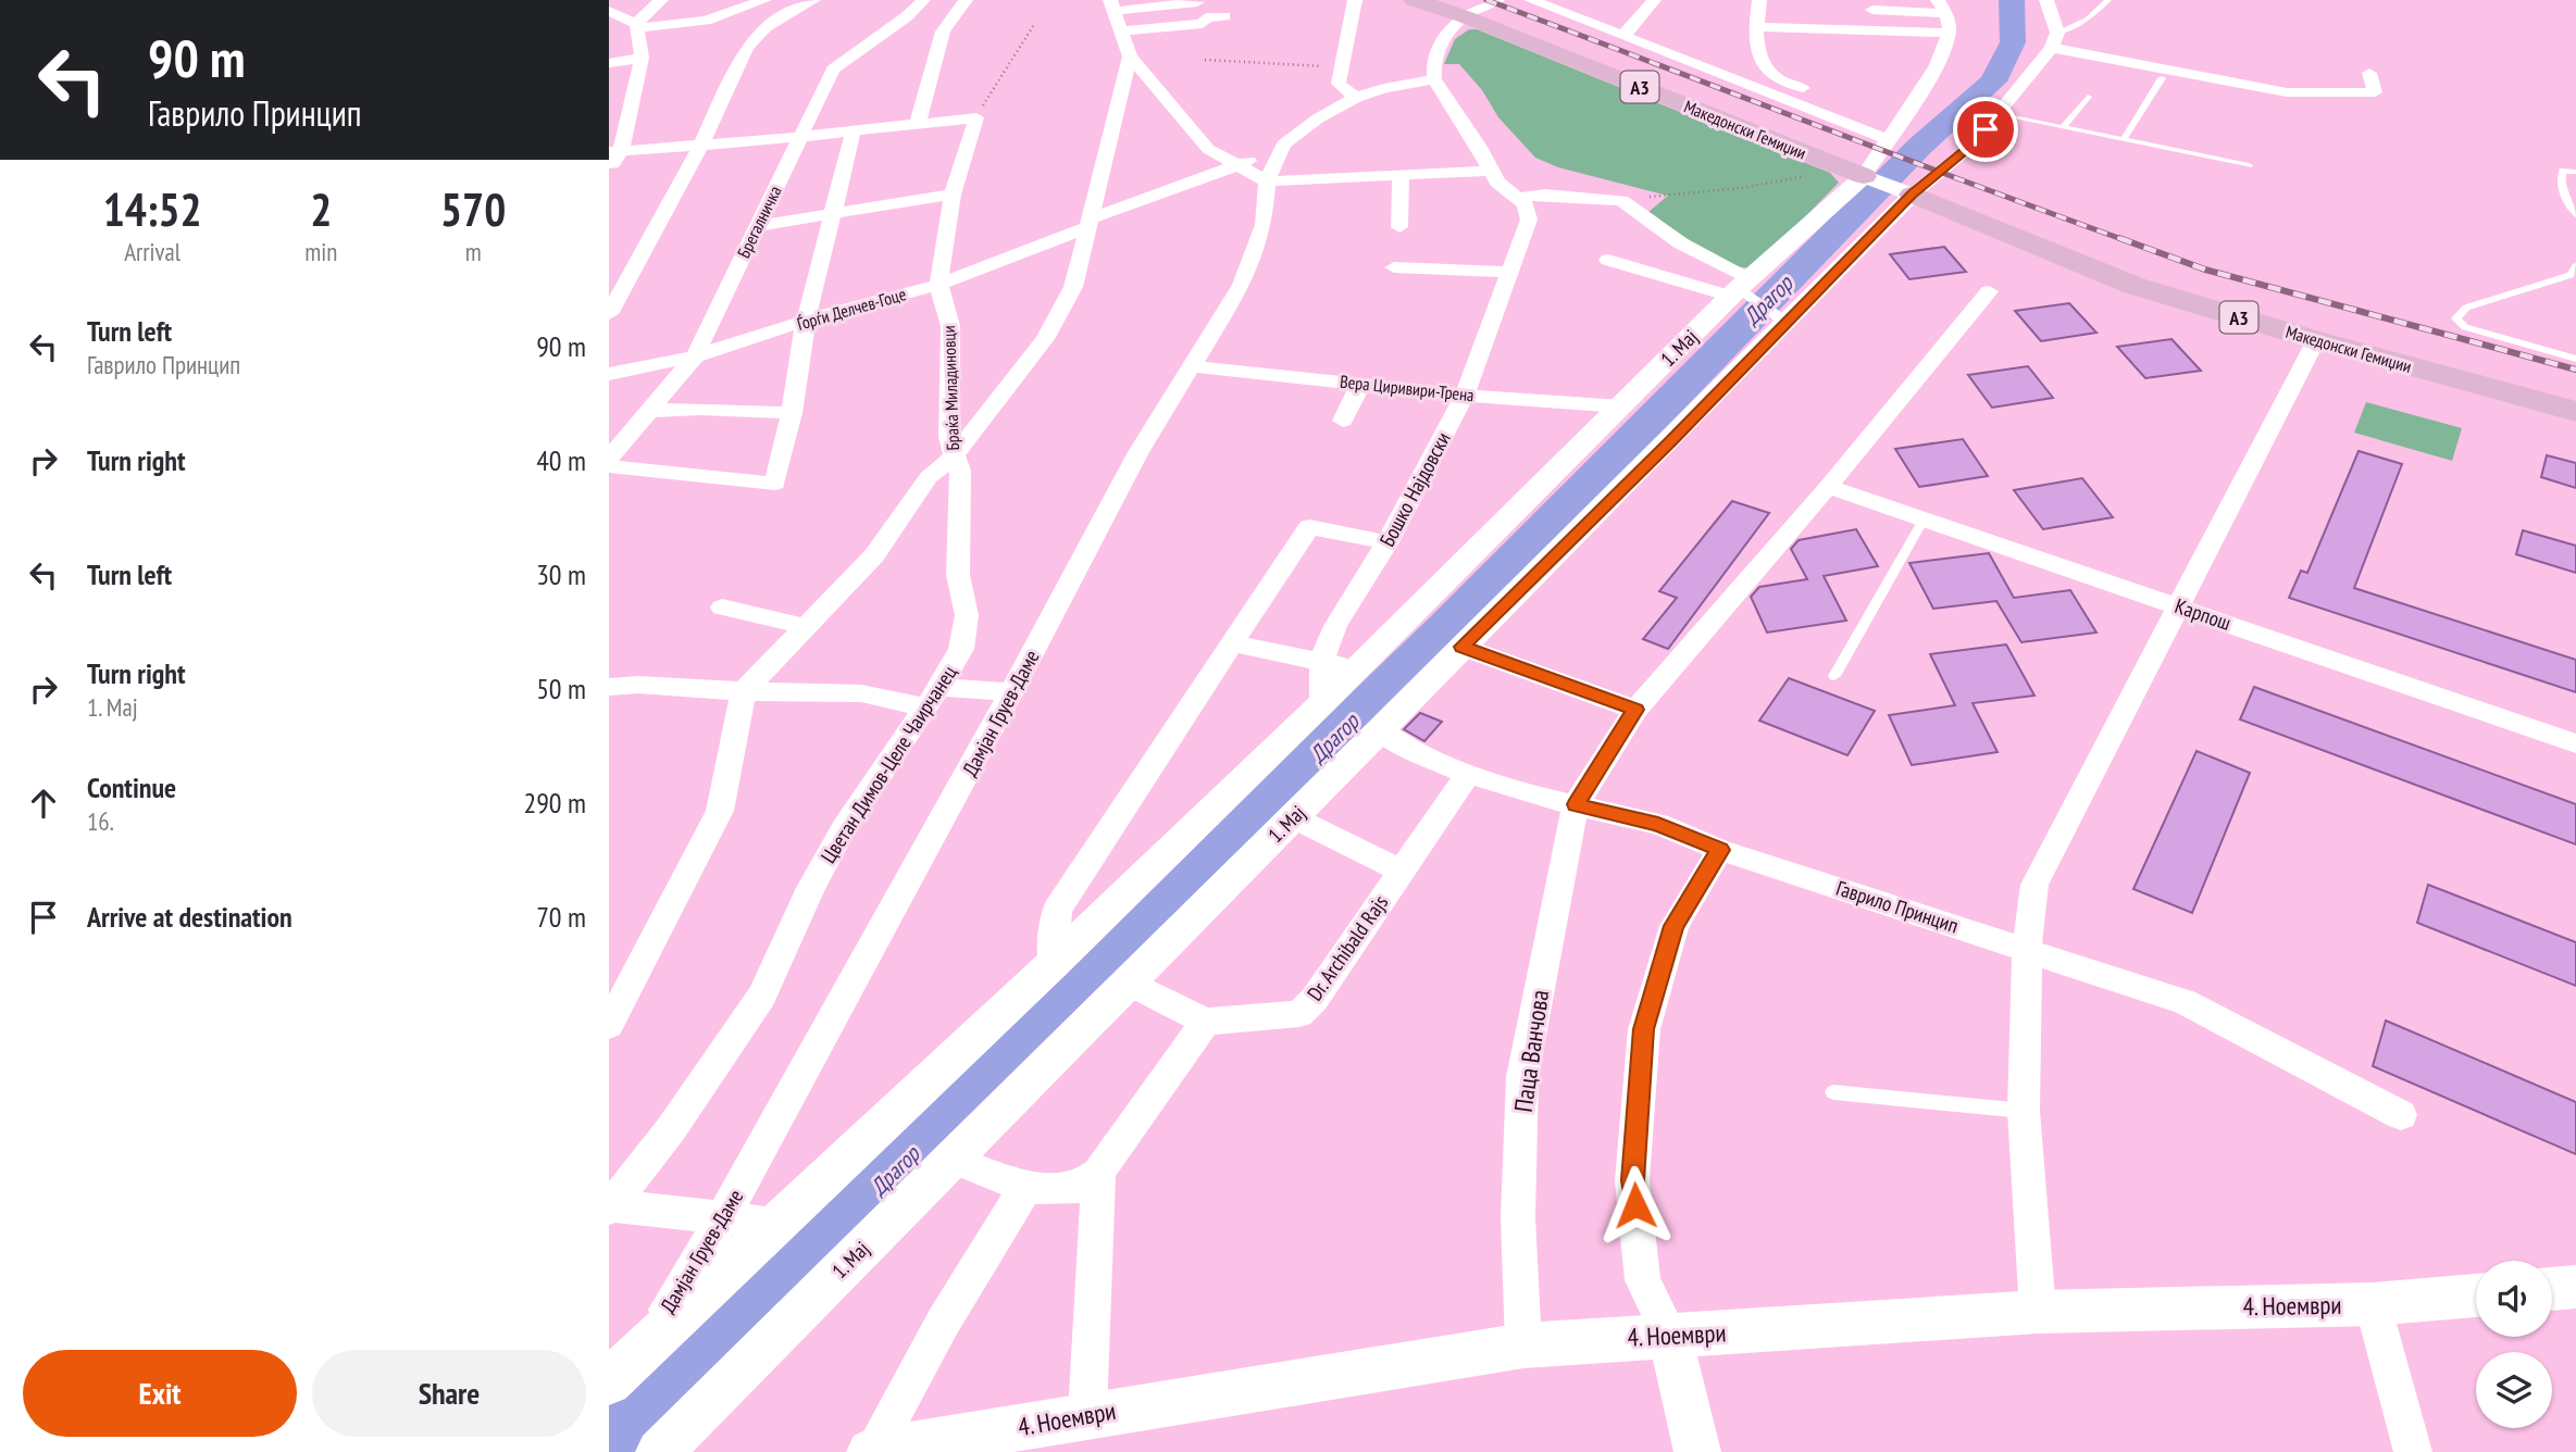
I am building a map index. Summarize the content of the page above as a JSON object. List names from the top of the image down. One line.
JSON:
{"streets":{"main road":["A3","Македонски Гемиџии"],"street":["Брегалничка","Ѓорѓи Делчев-Гоце","1. Мај","Браќа Миладиновци","Вера Циривири-Трена","Бошко Најдовски","Карпош","Дамјан Груев-Даме","Цветан Димов-Целе Чаирчанец","Гаврило Принцип","Dr. Archibald Rajs","Паца Ванчова","4. Ноември"]},"crossings":[["A3","Македонски Гемиџии"],["A3","1. Мај"],["Македонски Гемиџии","1. Мај"],["Брегалничка","Ѓорѓи Делчев-Гоце"],["Ѓорѓи Делчев-Гоце","Браќа Миладиновци"],["Ѓорѓи Делчев-Гоце","Дамјан Груев-Даме"],["1. Мај","Вера Циривири-Трена"],["1. Мај","Бошко Најдовски"],["1. Мај","Дамјан Груев-Даме"],["1. Мај","Гаврило Принцип"],["Браќа Миладиновци","Цветан Димов-Целе Чаирчанец"],["Вера Циривири-Трена","Бошко Најдовски"],["Вера Циривири-Трена","Дамјан Груев-Даме"],["Гаврило Принцип","Dr. Archibald Rajs"],["Гаврило Принцип","Паца Ванчова"],["Паца Ванчова","4. Ноември"]],"water":["Драгор"],"page":{"turn":["90 m","Гаврило Принцип"],"eta":["14:52","Arrival","2","min","570","m"],"list":[{"name":"Turn left","note":"Гаврило Принцип","value":"90 m"},{"name":"Turn right","value":"40 m"},{"name":"Turn left","value":"30 m"},{"name":"Turn right","note":"1. Мај","value":"50 m"},{"name":"Continue","note":"16.","value":"290 m"},{"name":"Arrive at destination","value":"70 m"}],"buttons":["Exit","Share"]}}
